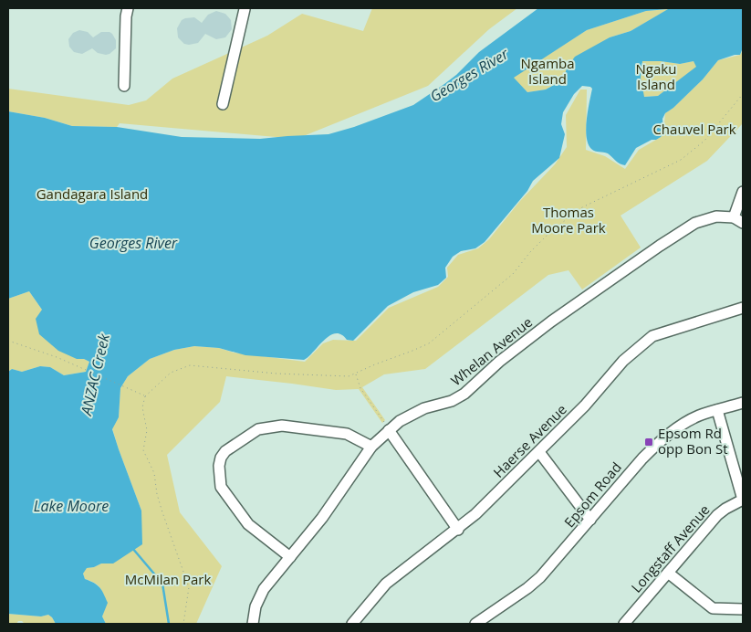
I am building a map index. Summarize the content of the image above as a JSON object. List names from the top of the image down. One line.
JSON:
{"streets":{"street":["Whelan Avenue","Haerse Avenue","Epsom Road","Longstaff Avenue"]},"water":["Georges River","ANZAC Creek","Lake Moore"],"parks":["Ngamba Island","Ngaku Island","Chauvel Park","Gandagara Island","Thomas Moore Park","McMilan Park"],"places":{"transit":["Epsom Rd opp Bon St"]}}
